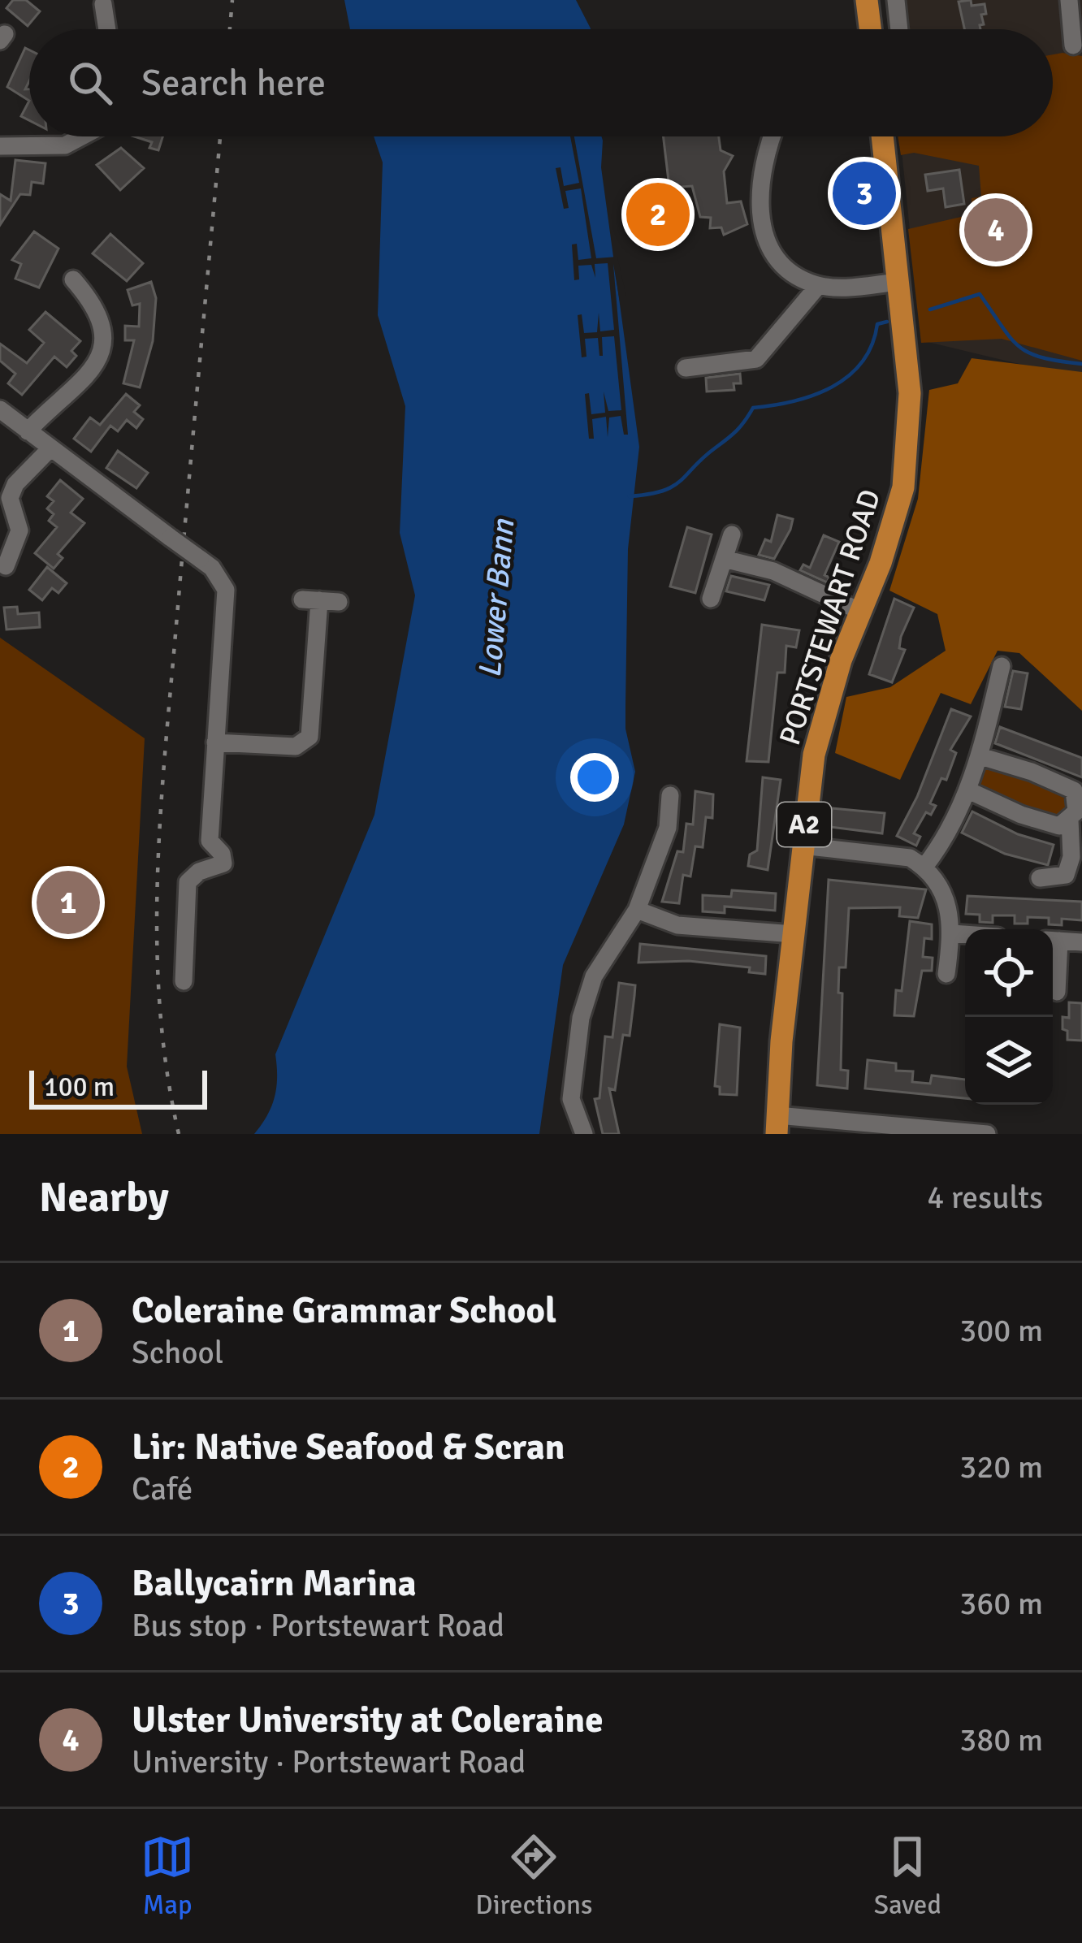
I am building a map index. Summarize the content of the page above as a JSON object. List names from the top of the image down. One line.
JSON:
{"streets":{"main road":["PORTSTEWART ROAD","A2"]},"water":["Lower Bann"],"scale_bar":"100 m","page":{"search":"Search here","pins":["3","2","4","1"],"scale":"100 m","heading":["Nearby","4 results"],"list":[{"mark":"1","name":"Coleraine Grammar School","note":"School","value":"300 m"},{"mark":"2","name":"Lir: Native Seafood & Scran","note":"Café","value":"320 m"},{"mark":"3","name":"Ballycairn Marina","note":"Bus stop · Portstewart Road","value":"360 m"},{"mark":"4","name":"Ulster University at Coleraine","note":"University · Portstewart Road","value":"380 m"}],"nav":["Map","Directions","Saved"]}}
